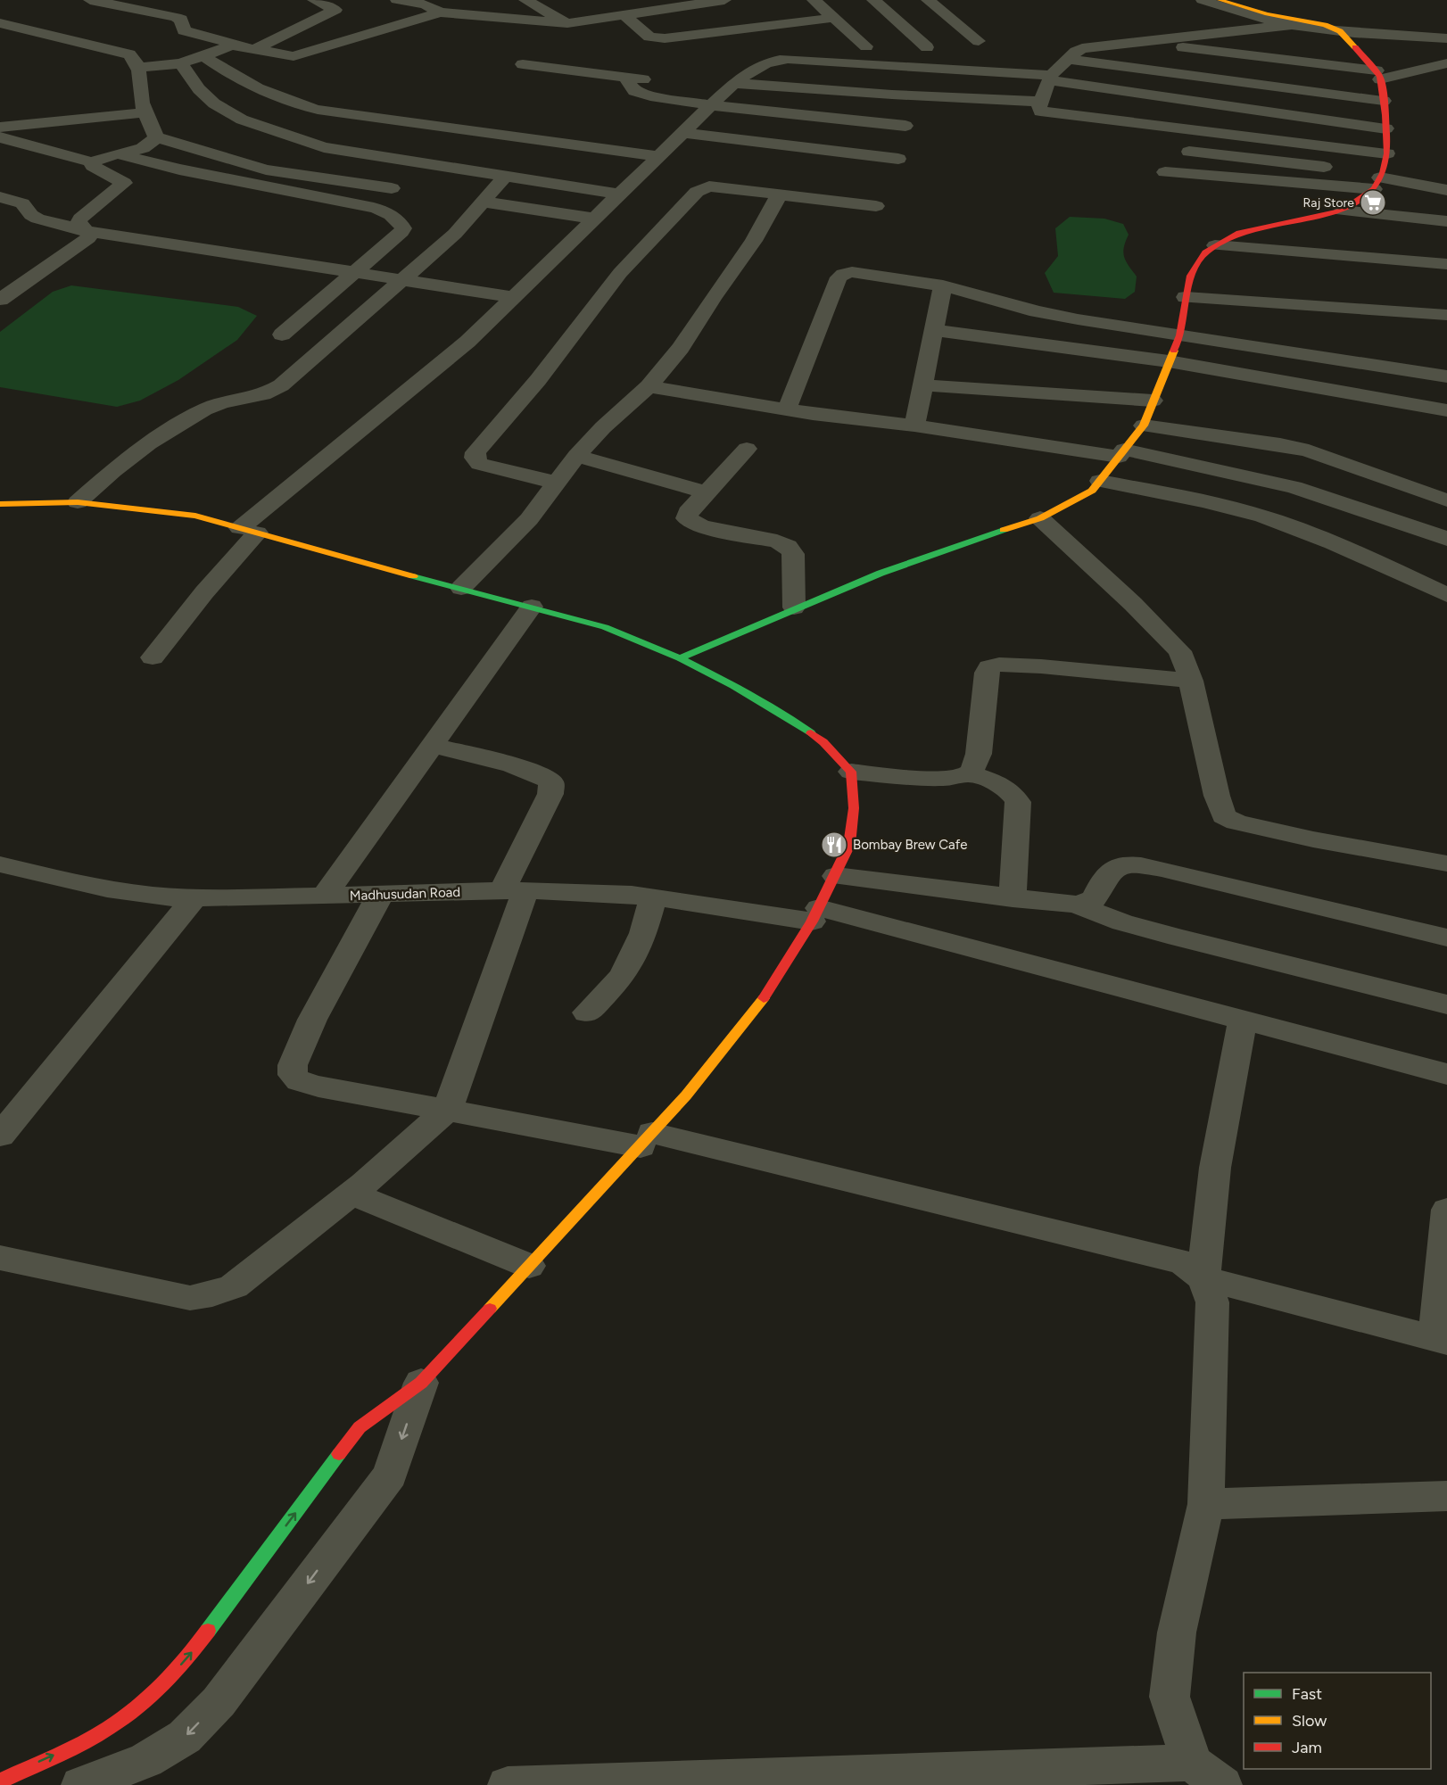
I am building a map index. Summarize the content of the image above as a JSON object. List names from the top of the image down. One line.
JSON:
{"streets":{"street":["Madhusudan Road"]},"places":{"supermarket":["Raj Store"],"restaurant":["Bombay Brew Cafe"]},"legend":["Fast","Slow","Jam"]}
